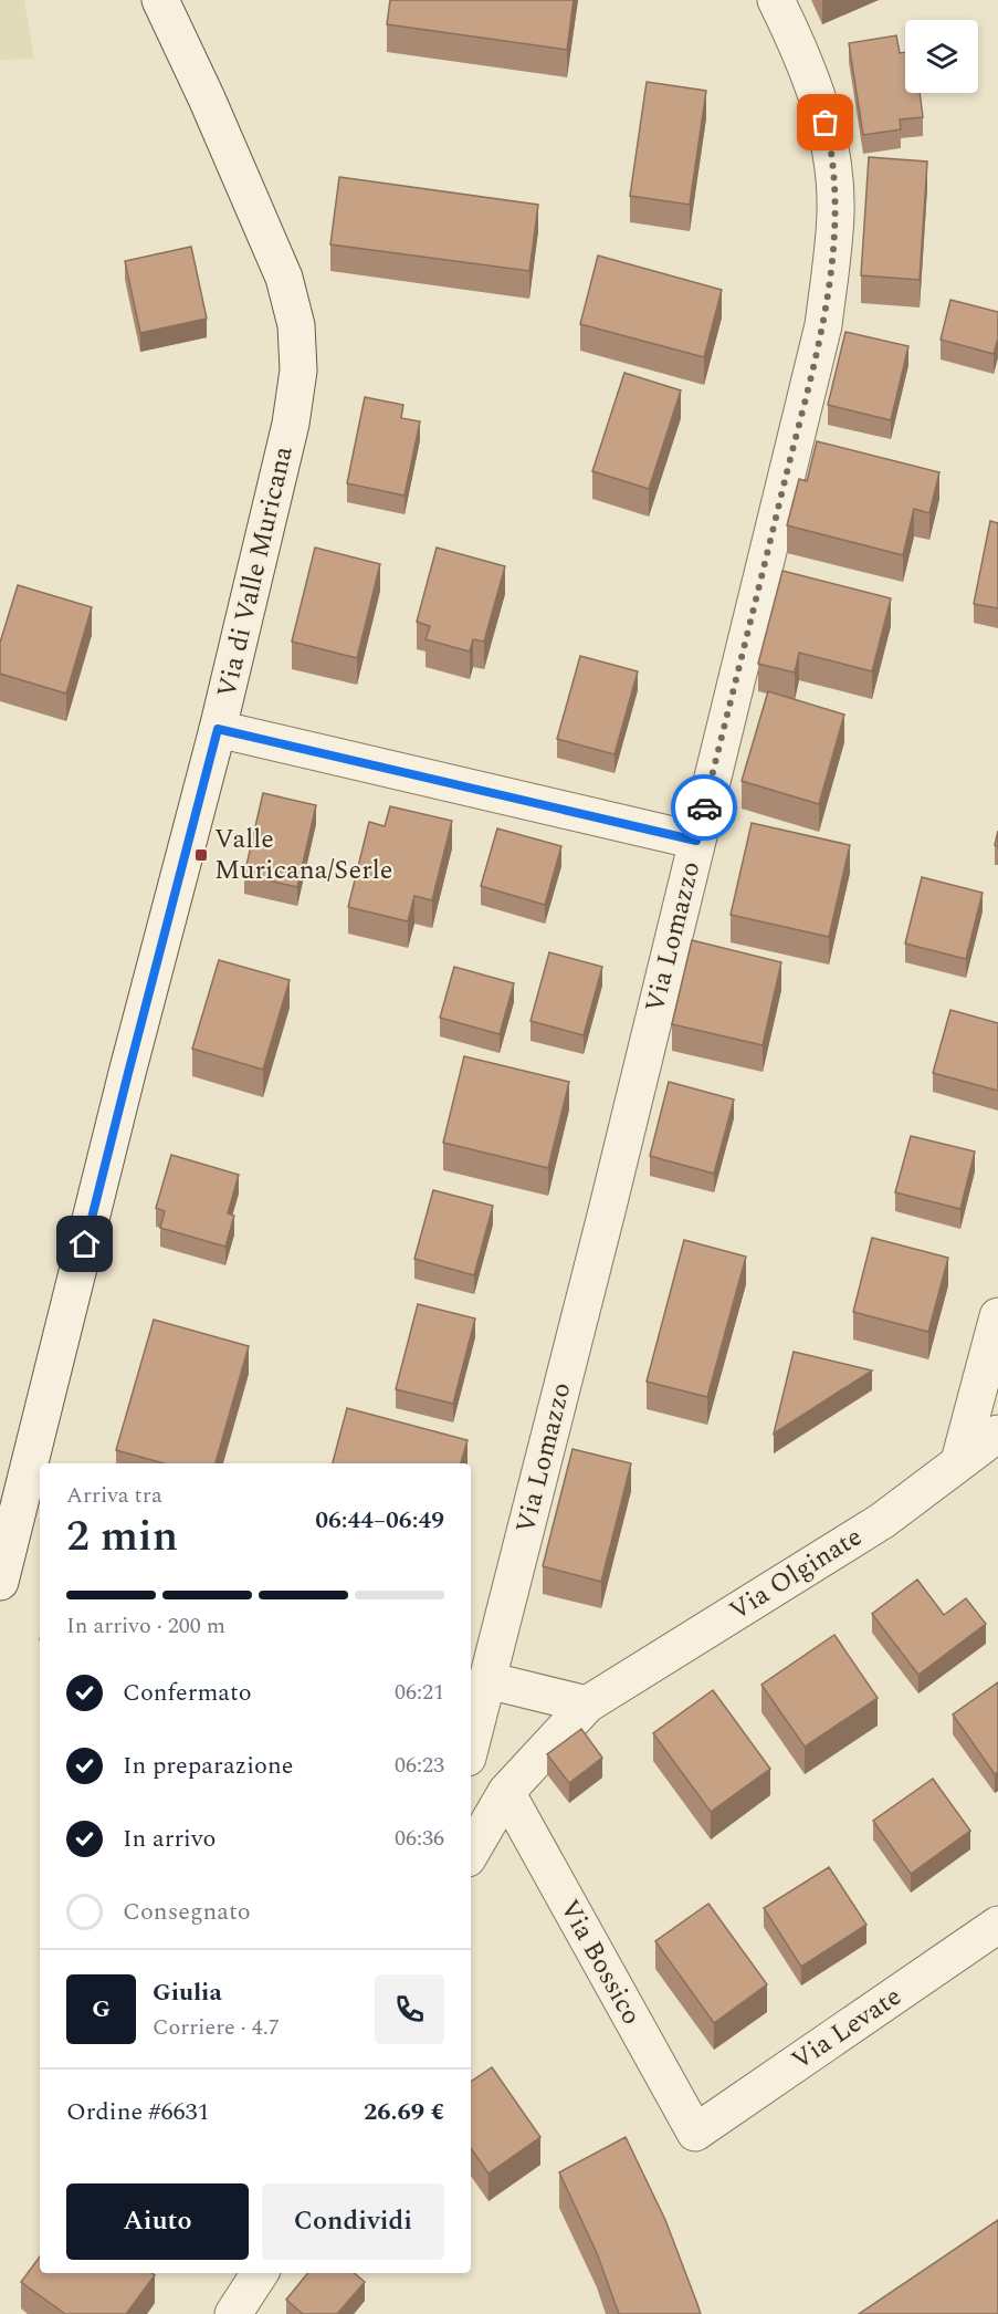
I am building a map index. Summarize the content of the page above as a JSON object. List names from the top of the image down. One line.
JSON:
{"streets":{"street":["Via di Valle Muricana","Via Lomazzo","Via Olginate","Via Bossico","Via Levate"]},"crossings":[["Via Olginate","Via Bossico"],["Via Bossico","Via Levate"]],"places":{"transit":["Valle Muricana/Serle"]},"page":{"heading":["2 min","Arriva tra","06:44–06:49"],"panel":["Giulia","Corriere · 4.7","Ordine #6631","26.69 €"],"bar":"In arrivo · 200 m","list":[["Confermato","06:21"],["In preparazione","06:23"],["In arrivo","06:36"],"Consegnato"],"round":"G","buttons":["Aiuto","Condividi"]}}
